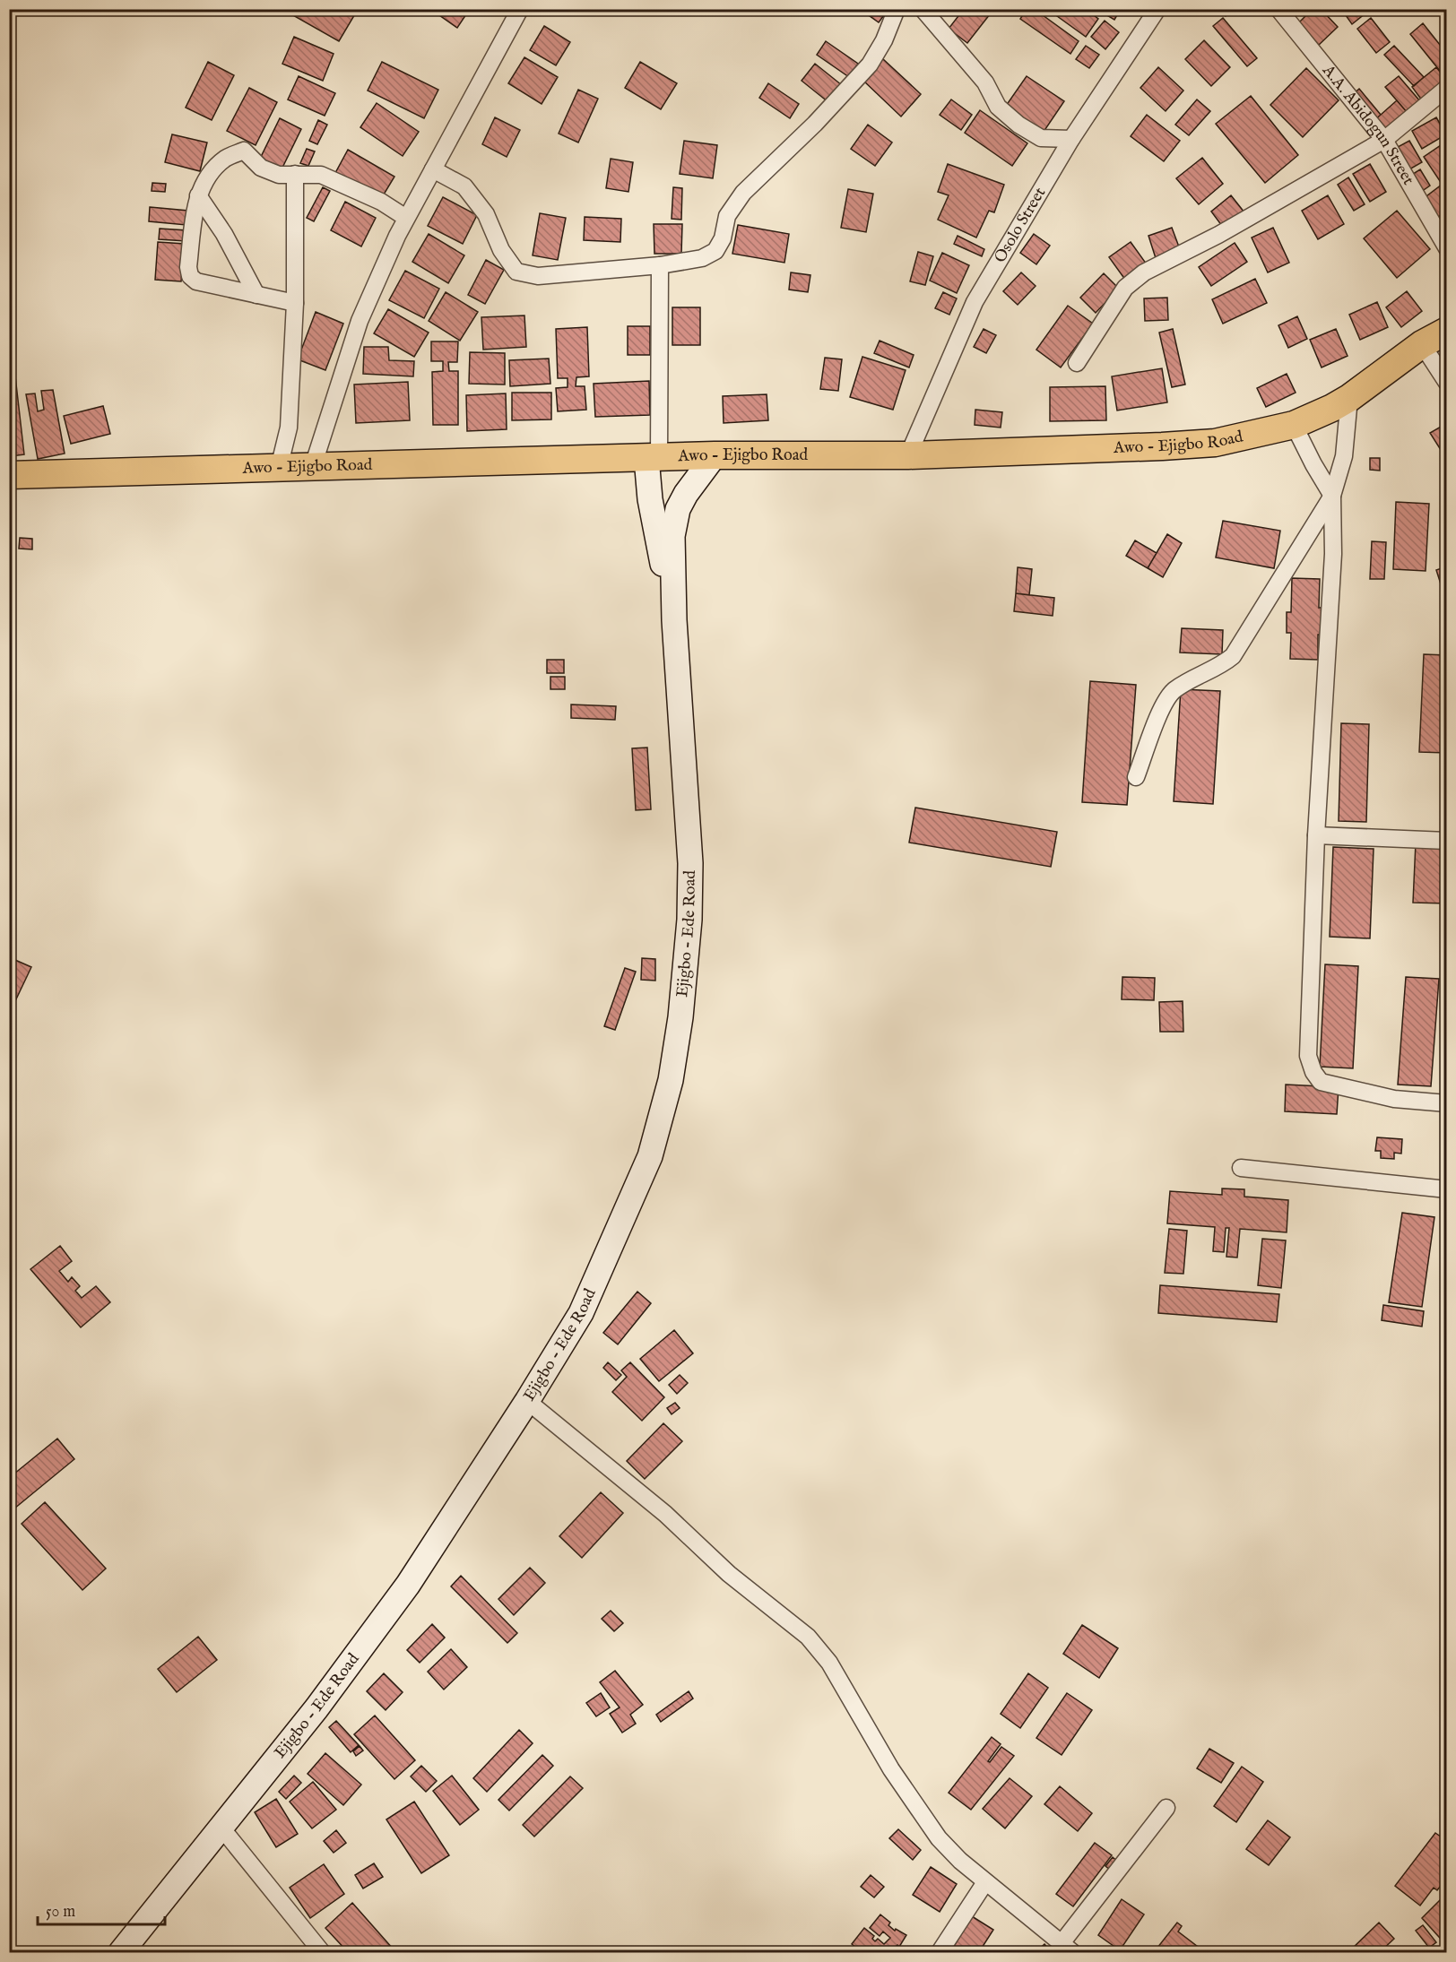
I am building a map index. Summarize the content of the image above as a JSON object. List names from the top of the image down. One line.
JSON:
{"streets":{"main road":["Awo - Ejigbo Road","Ejigbo - Ede Road"],"street":["A.A. Abidogun Street","Osolo Street"]},"crossings":[["Osolo Street","Awo - Ejigbo Road"],["Awo - Ejigbo Road","Ejigbo - Ede Road"]],"scale_bar":"50 m"}
